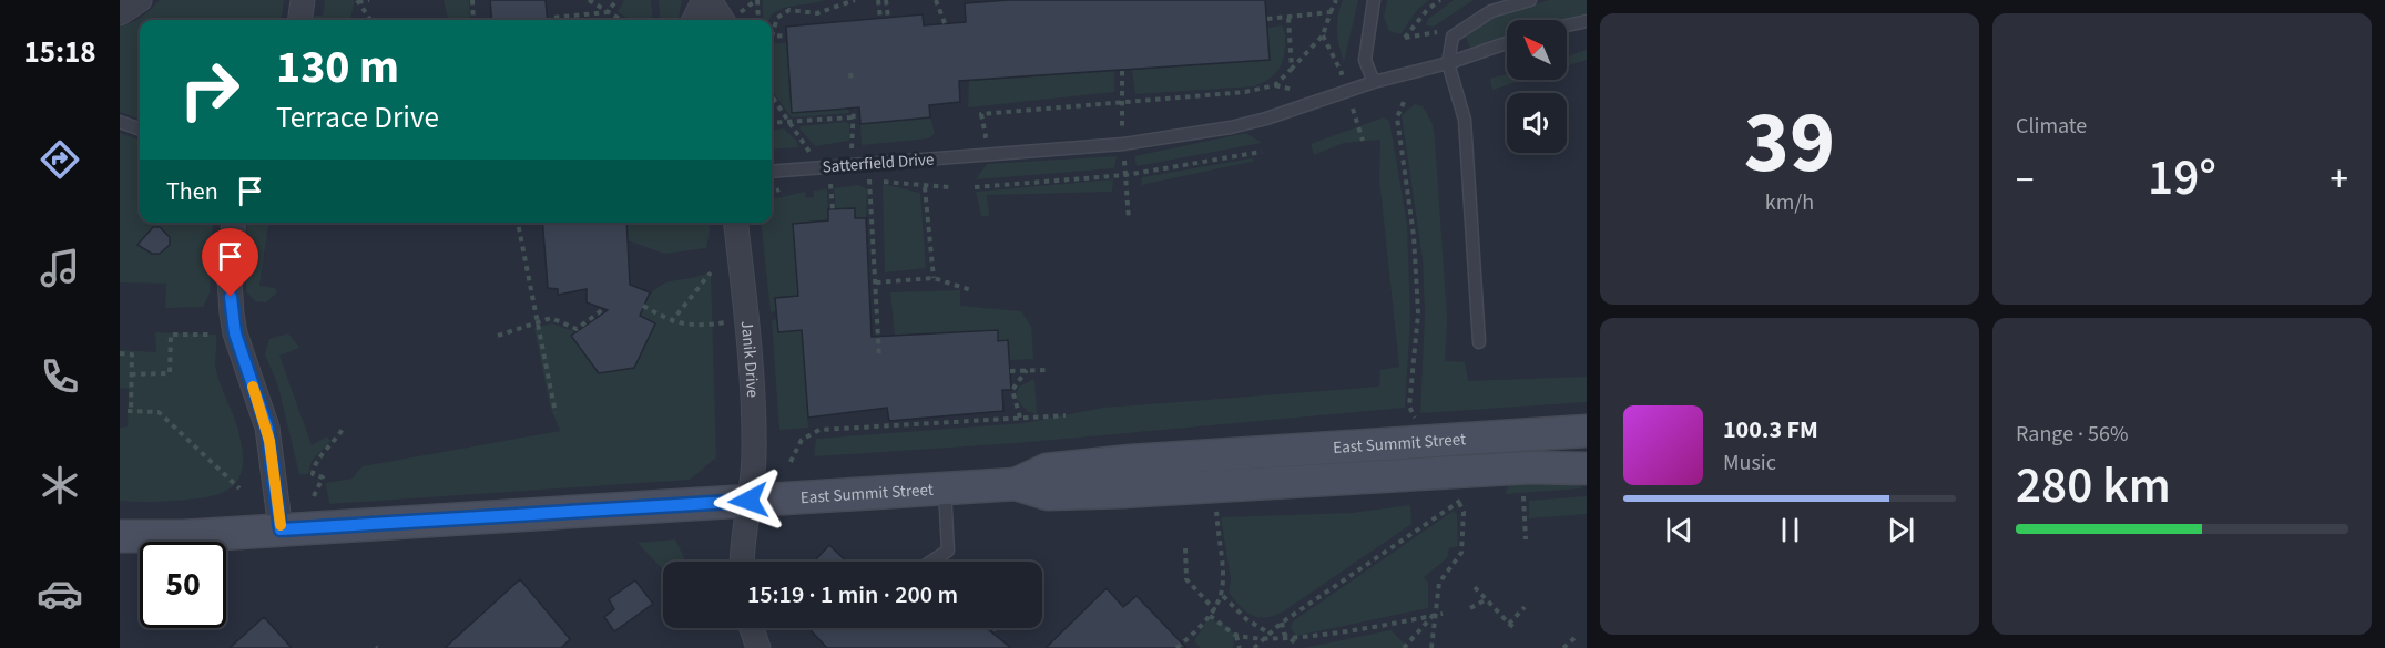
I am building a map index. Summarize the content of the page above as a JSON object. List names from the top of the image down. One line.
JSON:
{"streets":{"main road":["East Summit Street"],"street":["Janik Drive"],"lane":["Satterfield Drive"]},"crossings":[["Janik Drive","East Summit Street"]],"north":"top left","page":{"tabs":"15:18","tile":[["39","km/h"],"Climate",["Range · 56%","280 km"]],"turn":["130 m","Terrace Drive"],"heat":["−","19°","+"],"then":"Then","song":["100.3 FM","Music"],"limit":"50","trip":"15:19 · 1 min · 200 m"}}
